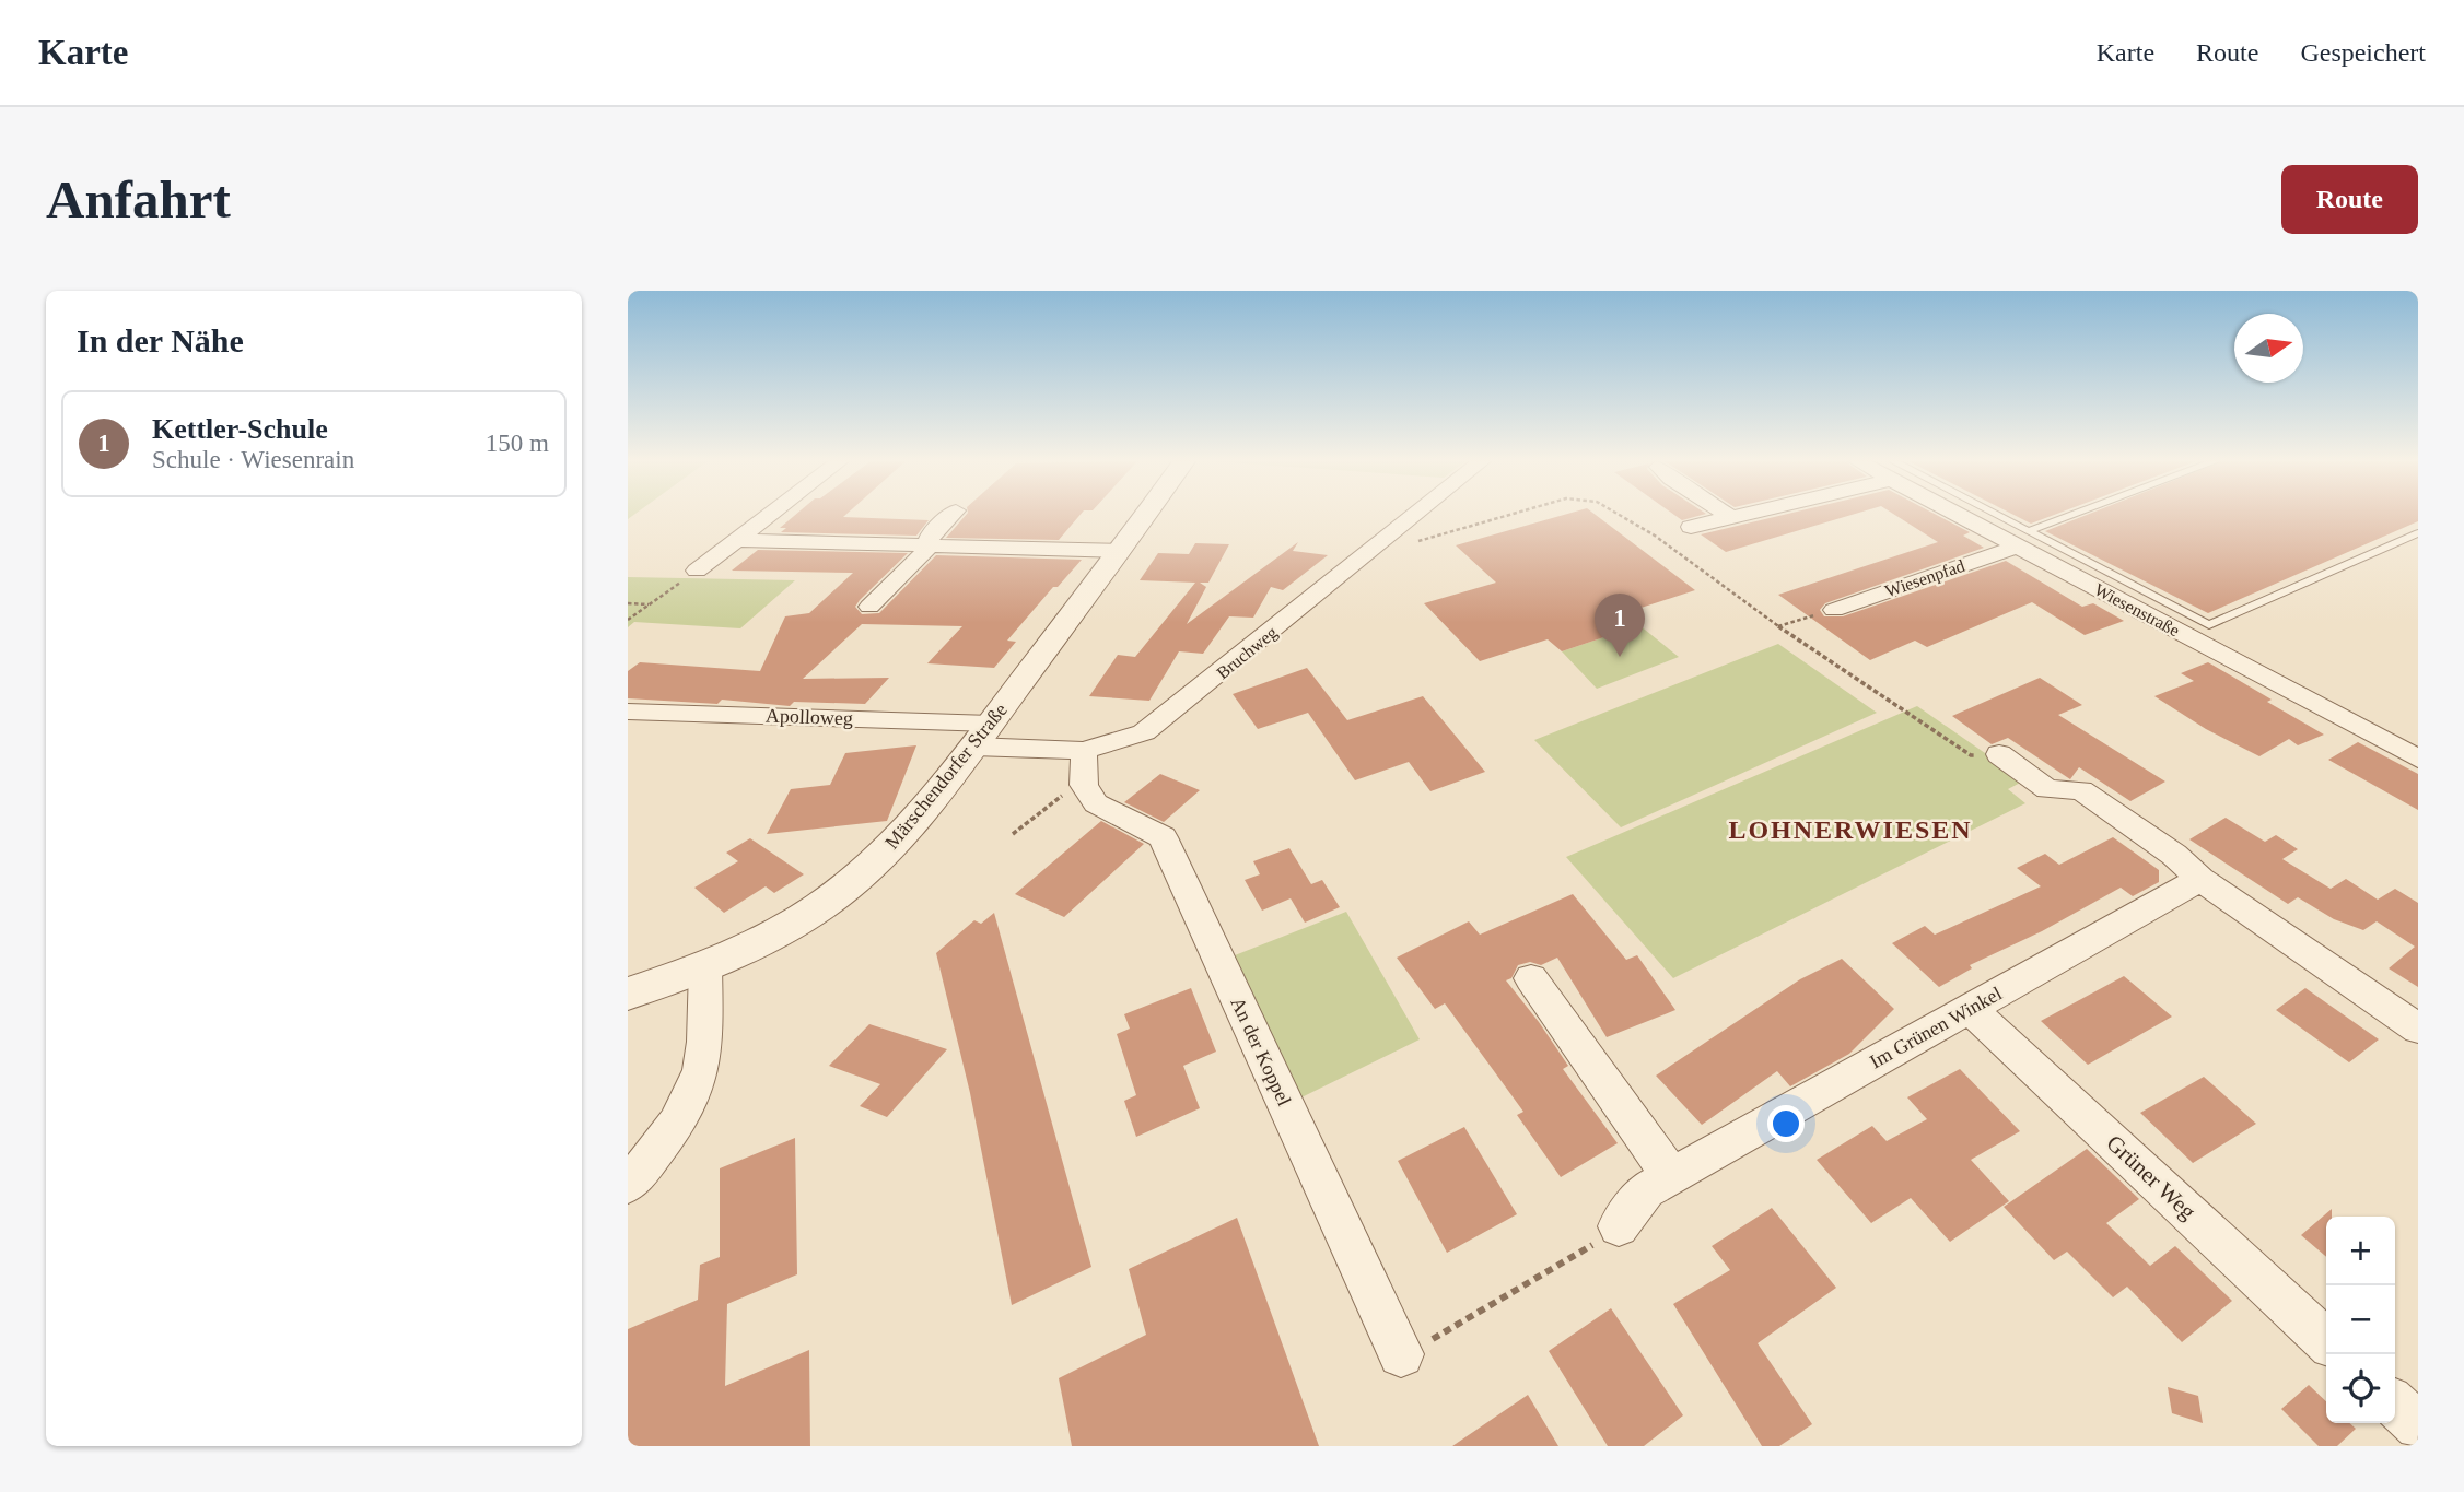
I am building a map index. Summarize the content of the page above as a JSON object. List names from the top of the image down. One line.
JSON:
{"streets":{"street":["Wiesenpfad","Wiesenstraße","Bruchweg","Apolloweg","Märschendorfer Straße","Im Grünen Winkel","An der Koppel","Grüner Weg"]},"crossings":[["Wiesenpfad","Wiesenstraße"],["Bruchweg","Apolloweg"],["Bruchweg","Märschendorfer Straße"],["Apolloweg","Märschendorfer Straße"],["Im Grünen Winkel","Grüner Weg"]],"districts":["LOHNERWIESEN"],"north":"right","page":{"header":"Karte","nav":["Karte","Route","Gespeichert"],"buttons":"Route","title":"Anfahrt","heading":"In der Nähe","list":[{"mark":"1","name":"Kettler-Schule","note":"Schule · Wiesenrain","value":"150 m"}],"pins":"1","map_buttons":["+","−"]}}
